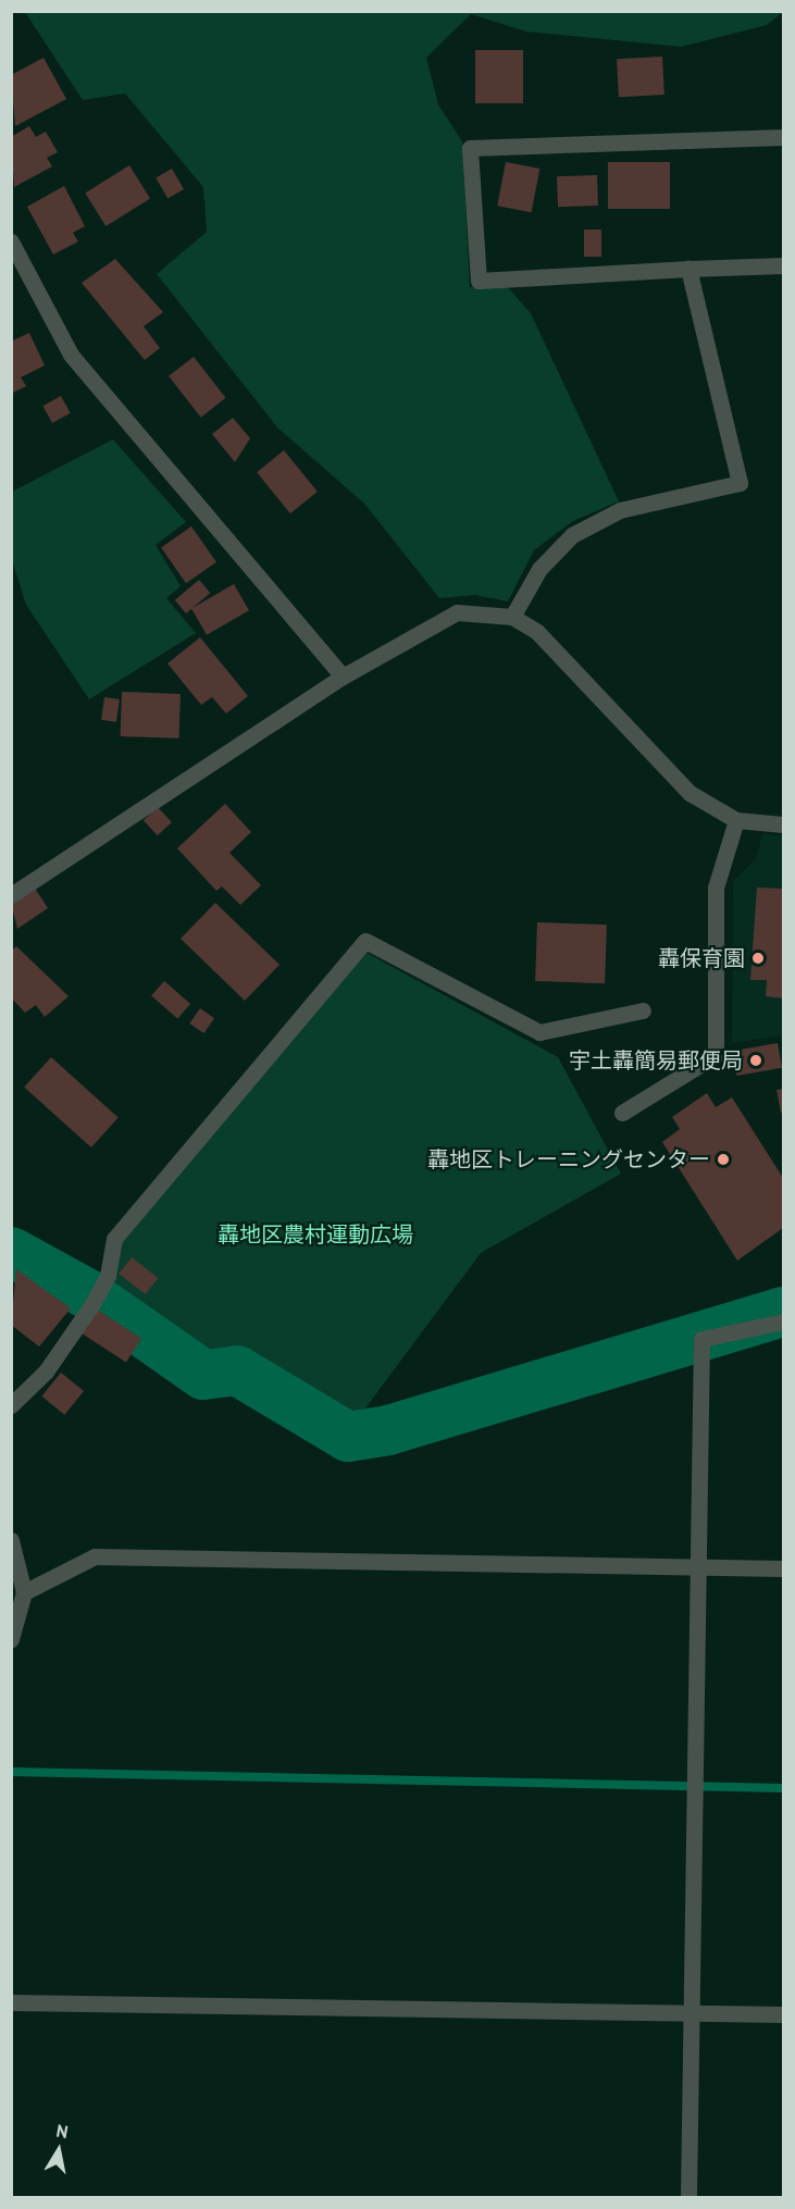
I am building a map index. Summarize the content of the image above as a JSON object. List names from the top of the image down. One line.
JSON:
{"parks":["轟地区農村運動広場"],"places":["轟保育園","宇土轟簡易郵便局","轟地区トレーニングセンター"],"north":"top"}
